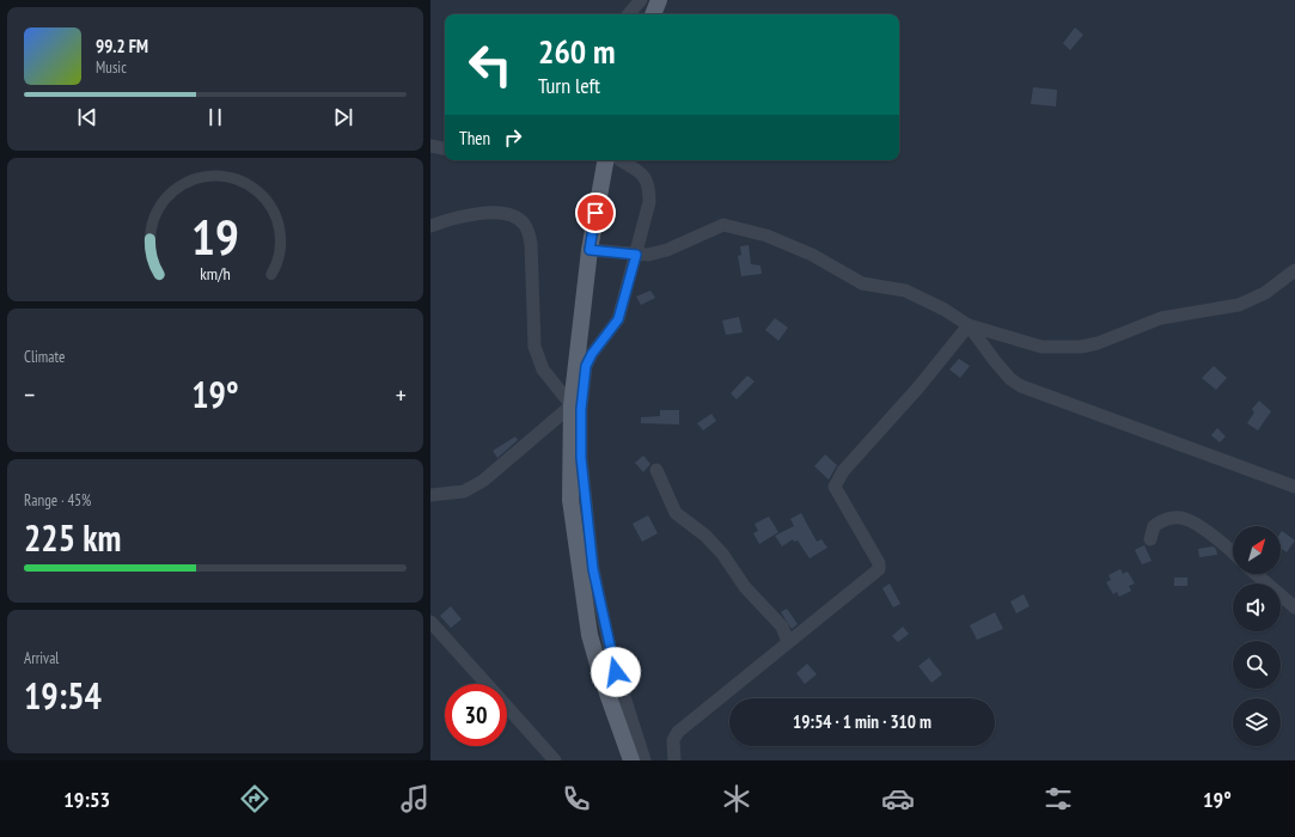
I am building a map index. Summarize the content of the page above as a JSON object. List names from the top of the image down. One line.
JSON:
{"north":"top right","page":{"turn":["260 m","Turn left"],"song":["99.2 FM","Music"],"then":"Then","tile":["Climate",["Range · 45%","225 km"],["Arrival","19:54"]],"heat":["−","19°","+"],"limit":"30","trip":"19:54 · 1 min · 310 m","tabs":["19:53","19°"],"gauge":["19","km/h"]}}
